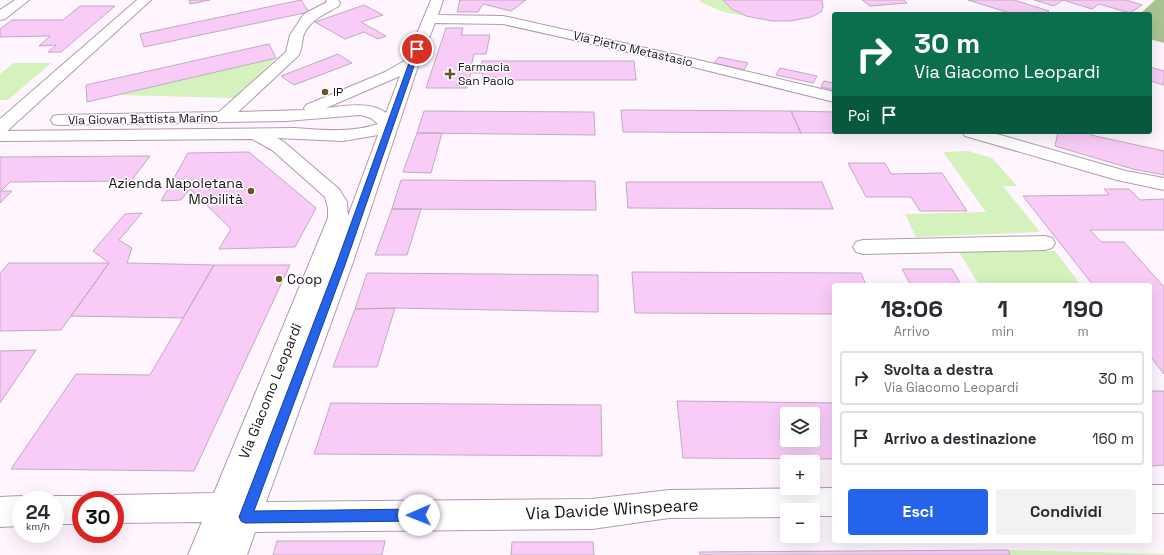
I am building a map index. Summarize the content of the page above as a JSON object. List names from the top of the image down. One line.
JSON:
{"streets":{"street":["Via Pietro Metastasio","Via Giovan Battista Marino","Via Giacomo Leopardi","Via Davide Winspeare"]},"crossings":[["Via Pietro Metastasio","Via Giacomo Leopardi"],["Via Giovan Battista Marino","Via Giacomo Leopardi"],["Via Giacomo Leopardi","Via Davide Winspeare"]],"places":{"health":["Farmacia San Paolo"],"other":["IP","Azienda Napoletana Mobilità","Coop"]},"page":{"turn":["30 m","Via Giacomo Leopardi"],"then":"Poi","eta":["18:06","Arrivo","1","min","190","m"],"list":[{"name":"Svolta a destra","note":"Via Giacomo Leopardi","value":"30 m"},{"name":"Arrivo a destinazione","value":"160 m"}],"map_buttons":["+","−"],"buttons":["Esci","Condividi"],"speed":"24 km/h","limit":"30"}}
